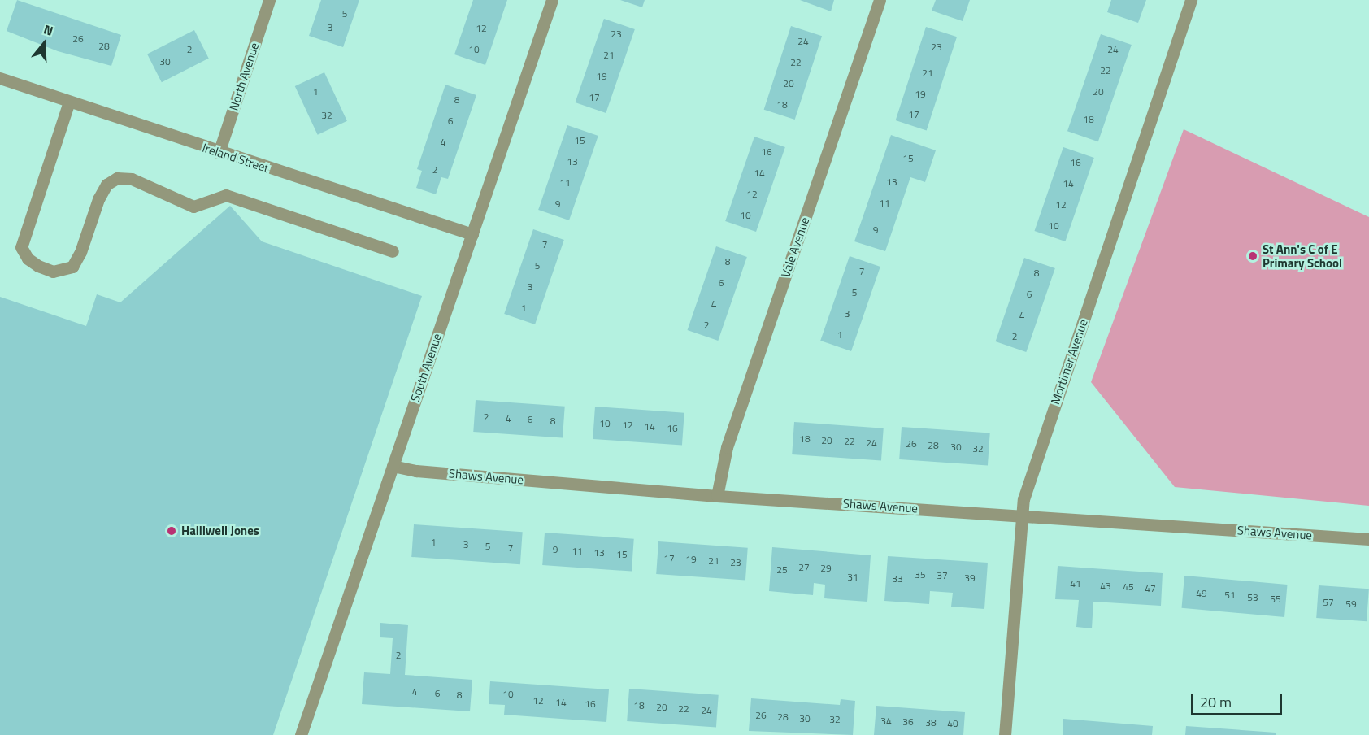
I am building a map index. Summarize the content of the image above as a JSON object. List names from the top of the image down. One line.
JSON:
{"streets":{"street":["North Avenue","Ireland Street","Vale Avenue","Mortimer Avenue","South Avenue","Shaws Avenue"]},"crossings":[["North Avenue","Ireland Street"],["Ireland Street","South Avenue"],["Vale Avenue","Shaws Avenue"],["Mortimer Avenue","Shaws Avenue"],["South Avenue","Shaws Avenue"]],"places":["St Ann's C of E Primary School","Halliwell Jones"],"house_numbers":["5","3","12","23","26","24","28","23","2","10","24","21","30","22","22","21","19","20","1","20","19","17","8","18","17","32","18","6","15","4","16","15","13","16","2","14","13","11","14","12","11","9","12","10","10","9","7","8","5","7","8","6","3","5","6","4","1","3","4","2","1","2","2","4","6","8","10","12","14","16","18","20","22","24","26","28","30","32","1","3","5","7","9","11","13","15","17","19","21","23","27","29","25","35","37","31","39","33","41","43","45","47","49","51","53","55","57","59","2","4","6","10","8","12","14","16","18","20","22","24","26","28","30","32","34","36","38","40"],"scale_bar":"20 m","north":"top"}
